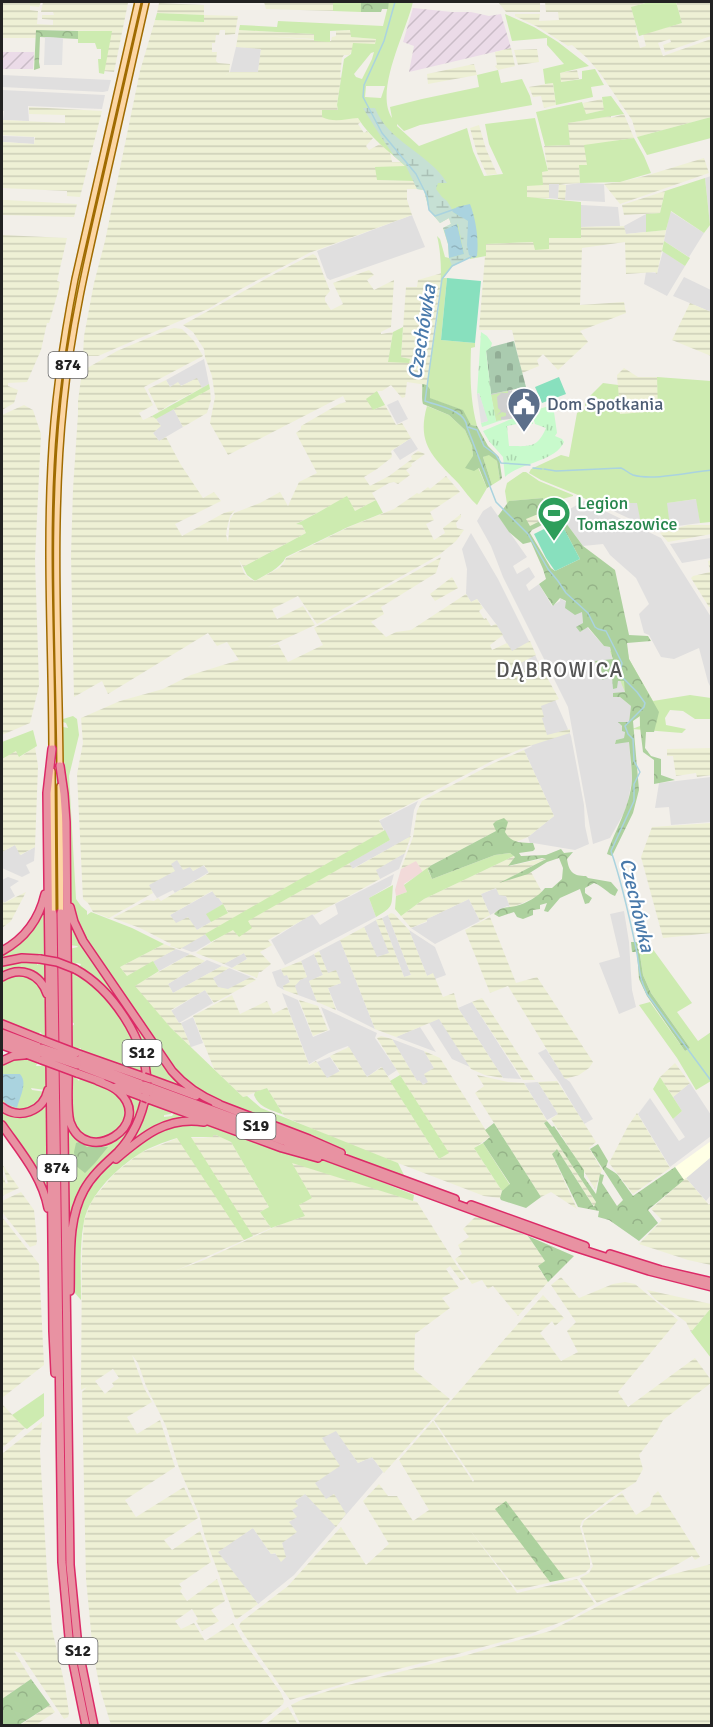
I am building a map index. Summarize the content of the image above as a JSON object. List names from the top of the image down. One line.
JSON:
{"streets":{"highway":["874","S12","S19"]},"crossings":[["874","S12"]],"districts":["DĄBROWICA"],"water":["Czechówka"],"places":{"public building":["Dom Spotkania"],"sports":["Legion Tomaszowice"]}}
